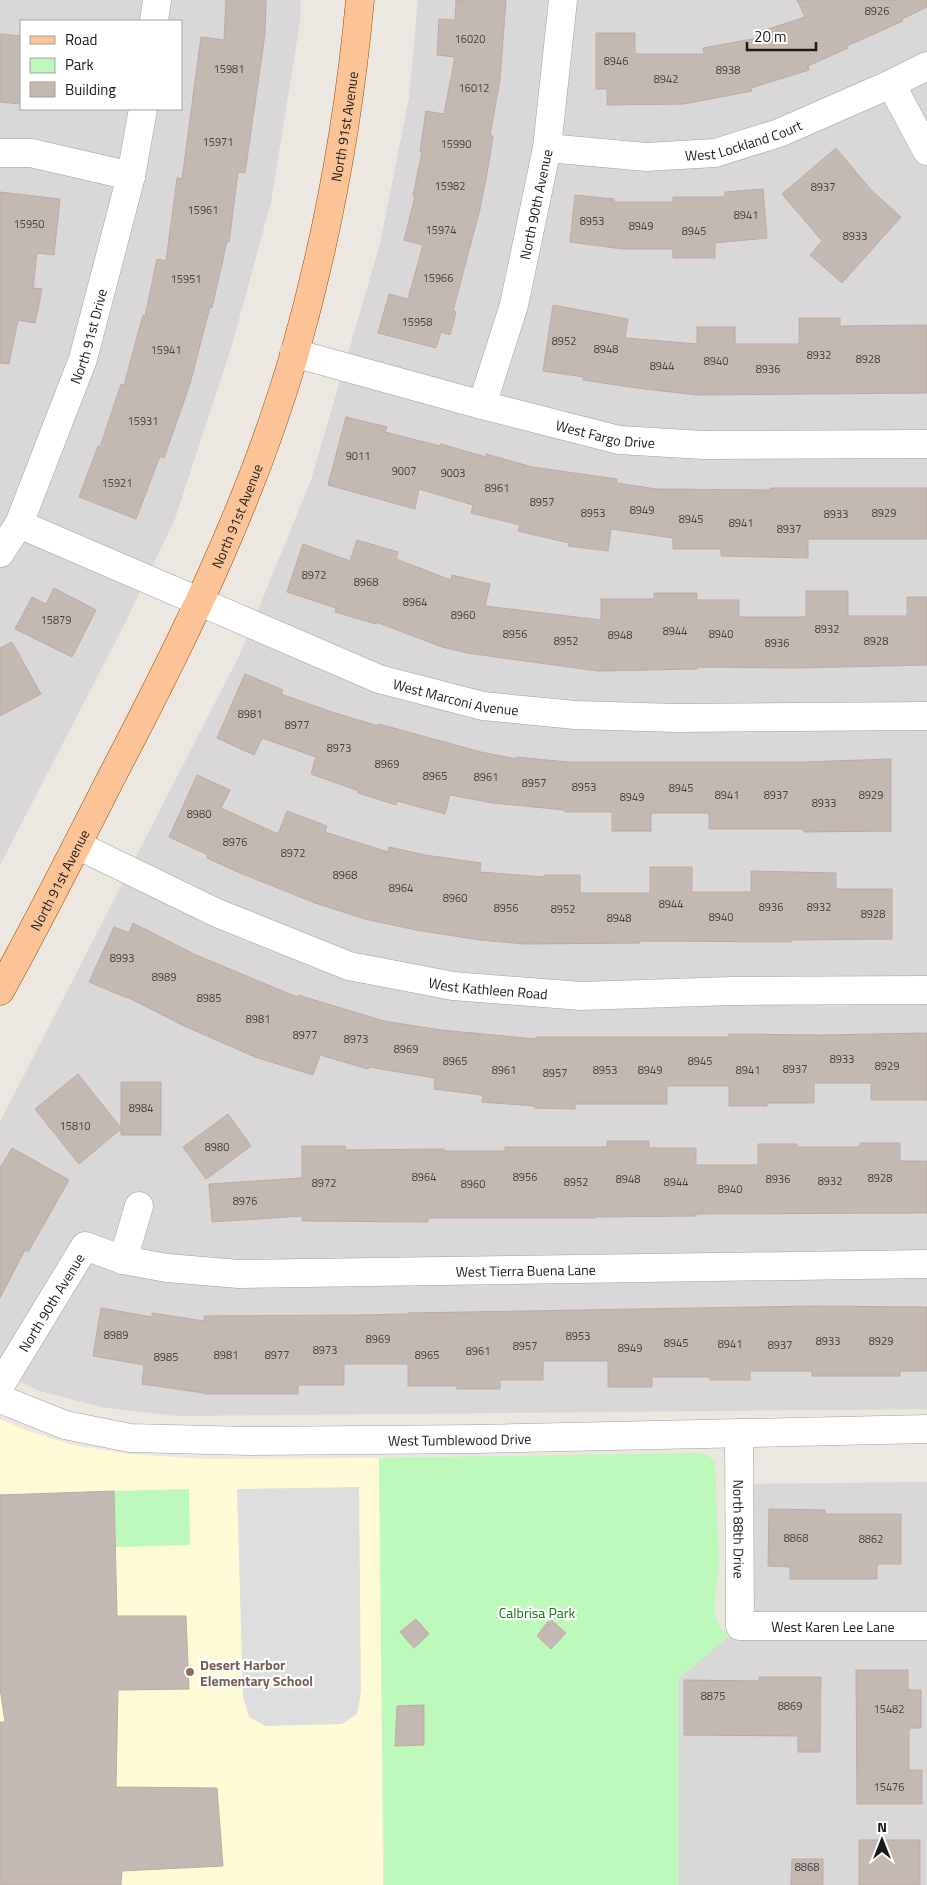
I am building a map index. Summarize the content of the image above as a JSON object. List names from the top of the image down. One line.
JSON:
{"streets":{"main road":["North 91st Avenue"],"street":["West Lockland Court","North 90th Avenue","North 91st Drive","West Fargo Drive","West Marconi Avenue","West Kathleen Road","West Tierra Buena Lane","West Tumblewood Drive","North 88th Drive","West Karen Lee Lane"]},"crossings":[["North 91st Avenue","West Fargo Drive"],["North 91st Avenue","West Marconi Avenue"],["North 91st Avenue","West Kathleen Road"],["West Lockland Court","North 90th Avenue"],["North 90th Avenue","West Fargo Drive"],["North 90th Avenue","West Tierra Buena Lane"],["North 91st Drive","West Marconi Avenue"],["West Tumblewood Drive","North 88th Drive"],["North 88th Drive","West Karen Lee Lane"]],"parks":["Calbrisa Park"],"places":["Desert Harbor Elementary School"],"house_numbers":["8926","16020","8946","15981","8938","8942","16012","15971","15990","15982","8937","15961","8941","8953","15950","8949","15974","8945","8933","15966","15951","15958","8952","8948","15941","8932","8928","8940","8944","8936","15931","9011","9007","9003","15921","8961","8957","8949","8953","8929","8933","8945","8941","8937","8972","8968","8964","8960","15879","8932","8944","8956","8940","8948","8952","8928","8936","8981","8977","8973","8969","8965","8961","8957","8953","8945","8941","8937","8929","8949","8933","8980","8976","8972","8968","8964","8960","8944","8936","8932","8956","8952","8928","8940","8948","8993","8989","8985","8981","8977","8973","8969","8933","8965","8945","8929","8937","8961","8953","8949","8941","8957","8984","15810","8980","8964","8956","8928","8948","8936","8932","8952","8944","8972","8960","8940","8976","8989","8953","8969","8933","8929","8945","8941","8937","8957","8949","8973","8961","8981","8977","8965","8985","8868","8862","8875","8869","15482","15476","8868"],"legend":["Road","Park","Building"],"scale_bar":"20 m","north":"top"}
